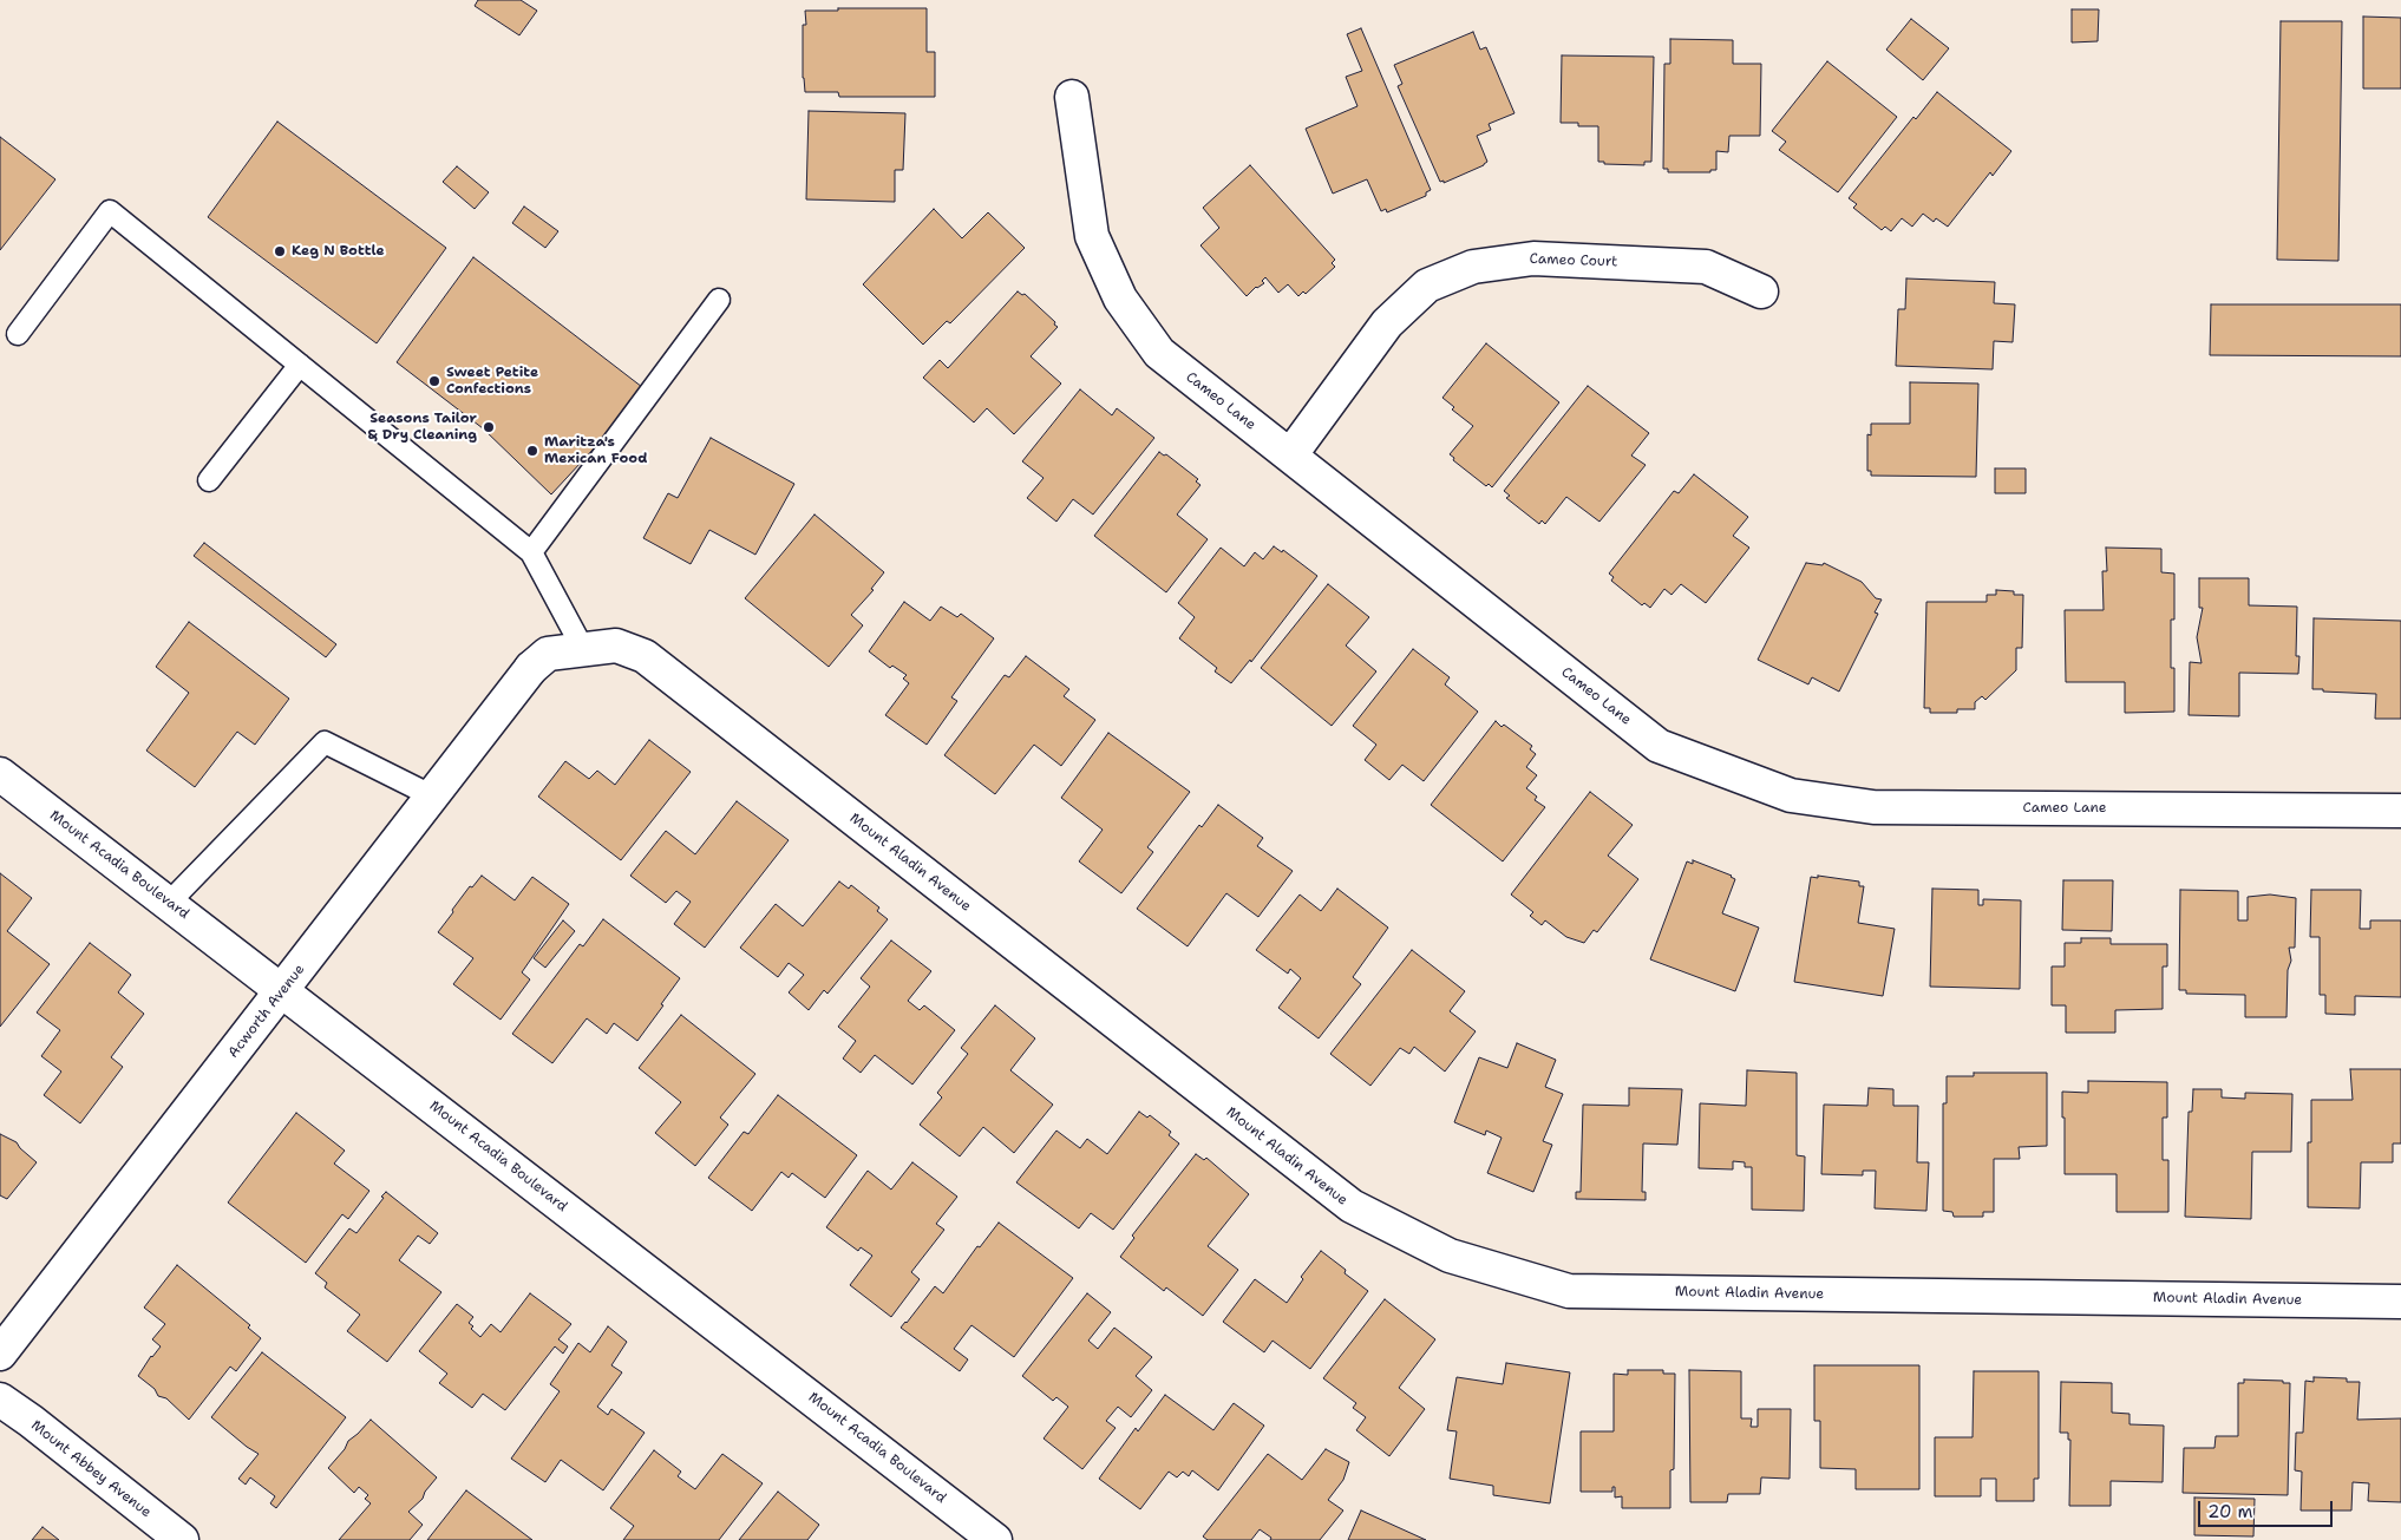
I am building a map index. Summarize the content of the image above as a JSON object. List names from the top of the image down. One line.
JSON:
{"streets":{"street":["Cameo Court","Cameo Lane","Mount Aladin Avenue","Mount Acadia Boulevard","Acworth Avenue","Mount Abbey Avenue"]},"crossings":[["Cameo Court","Cameo Lane"],["Mount Aladin Avenue","Acworth Avenue"],["Mount Acadia Boulevard","Acworth Avenue"]],"places":["Keg N Bottle","Sweet Petite Confections","Seasons Tailor & Dry Cleaning","Maritza's Mexican Food"],"scale_bar":"20 m"}
